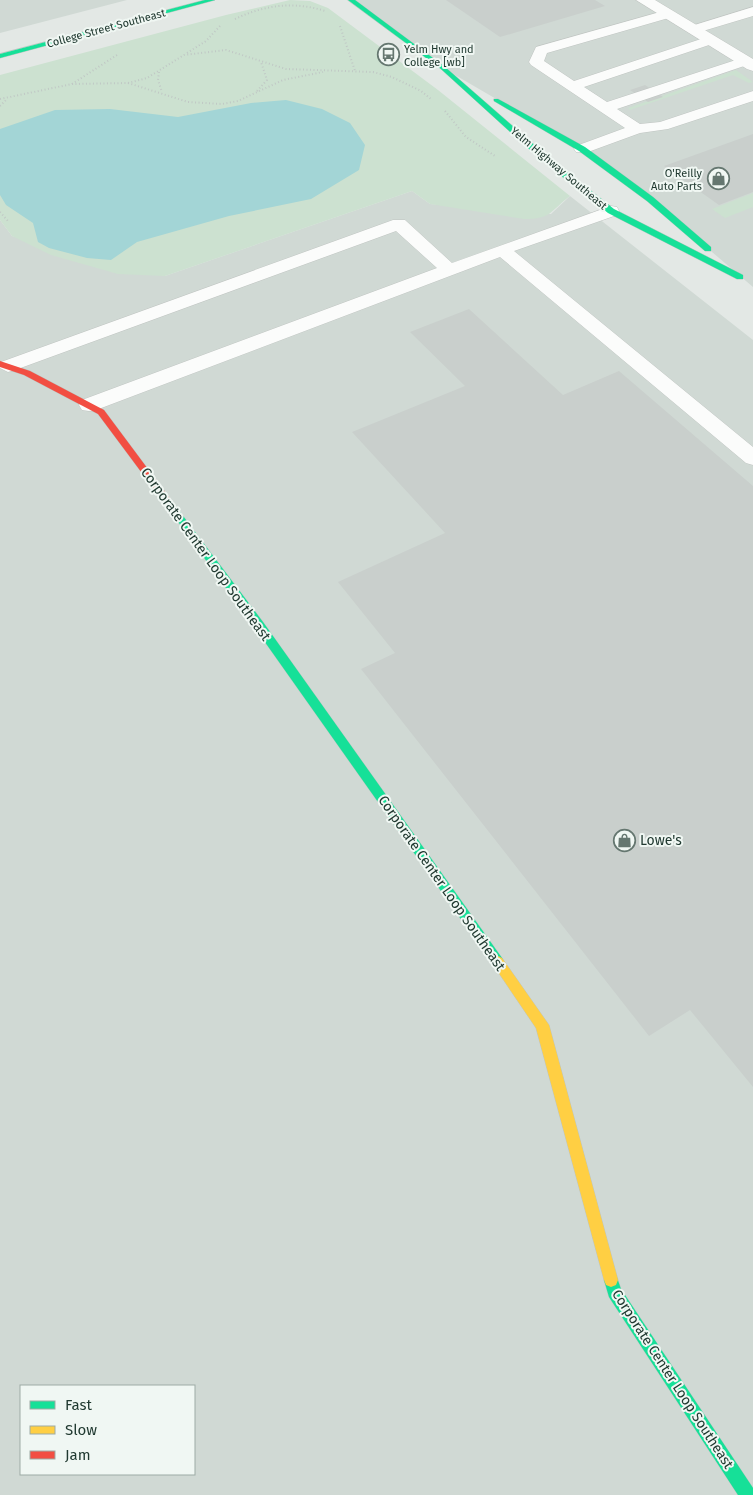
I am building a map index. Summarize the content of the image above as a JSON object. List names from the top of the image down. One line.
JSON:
{"streets":{"main road":["College Street Southeast","Yelm Highway Southeast","Corporate Center Loop Southeast"]},"places":{"bus stop":["Yelm Hwy and College [wb]"],"shop":["O'Reilly Auto Parts","Lowe's"]},"legend":["Fast","Slow","Jam"]}
